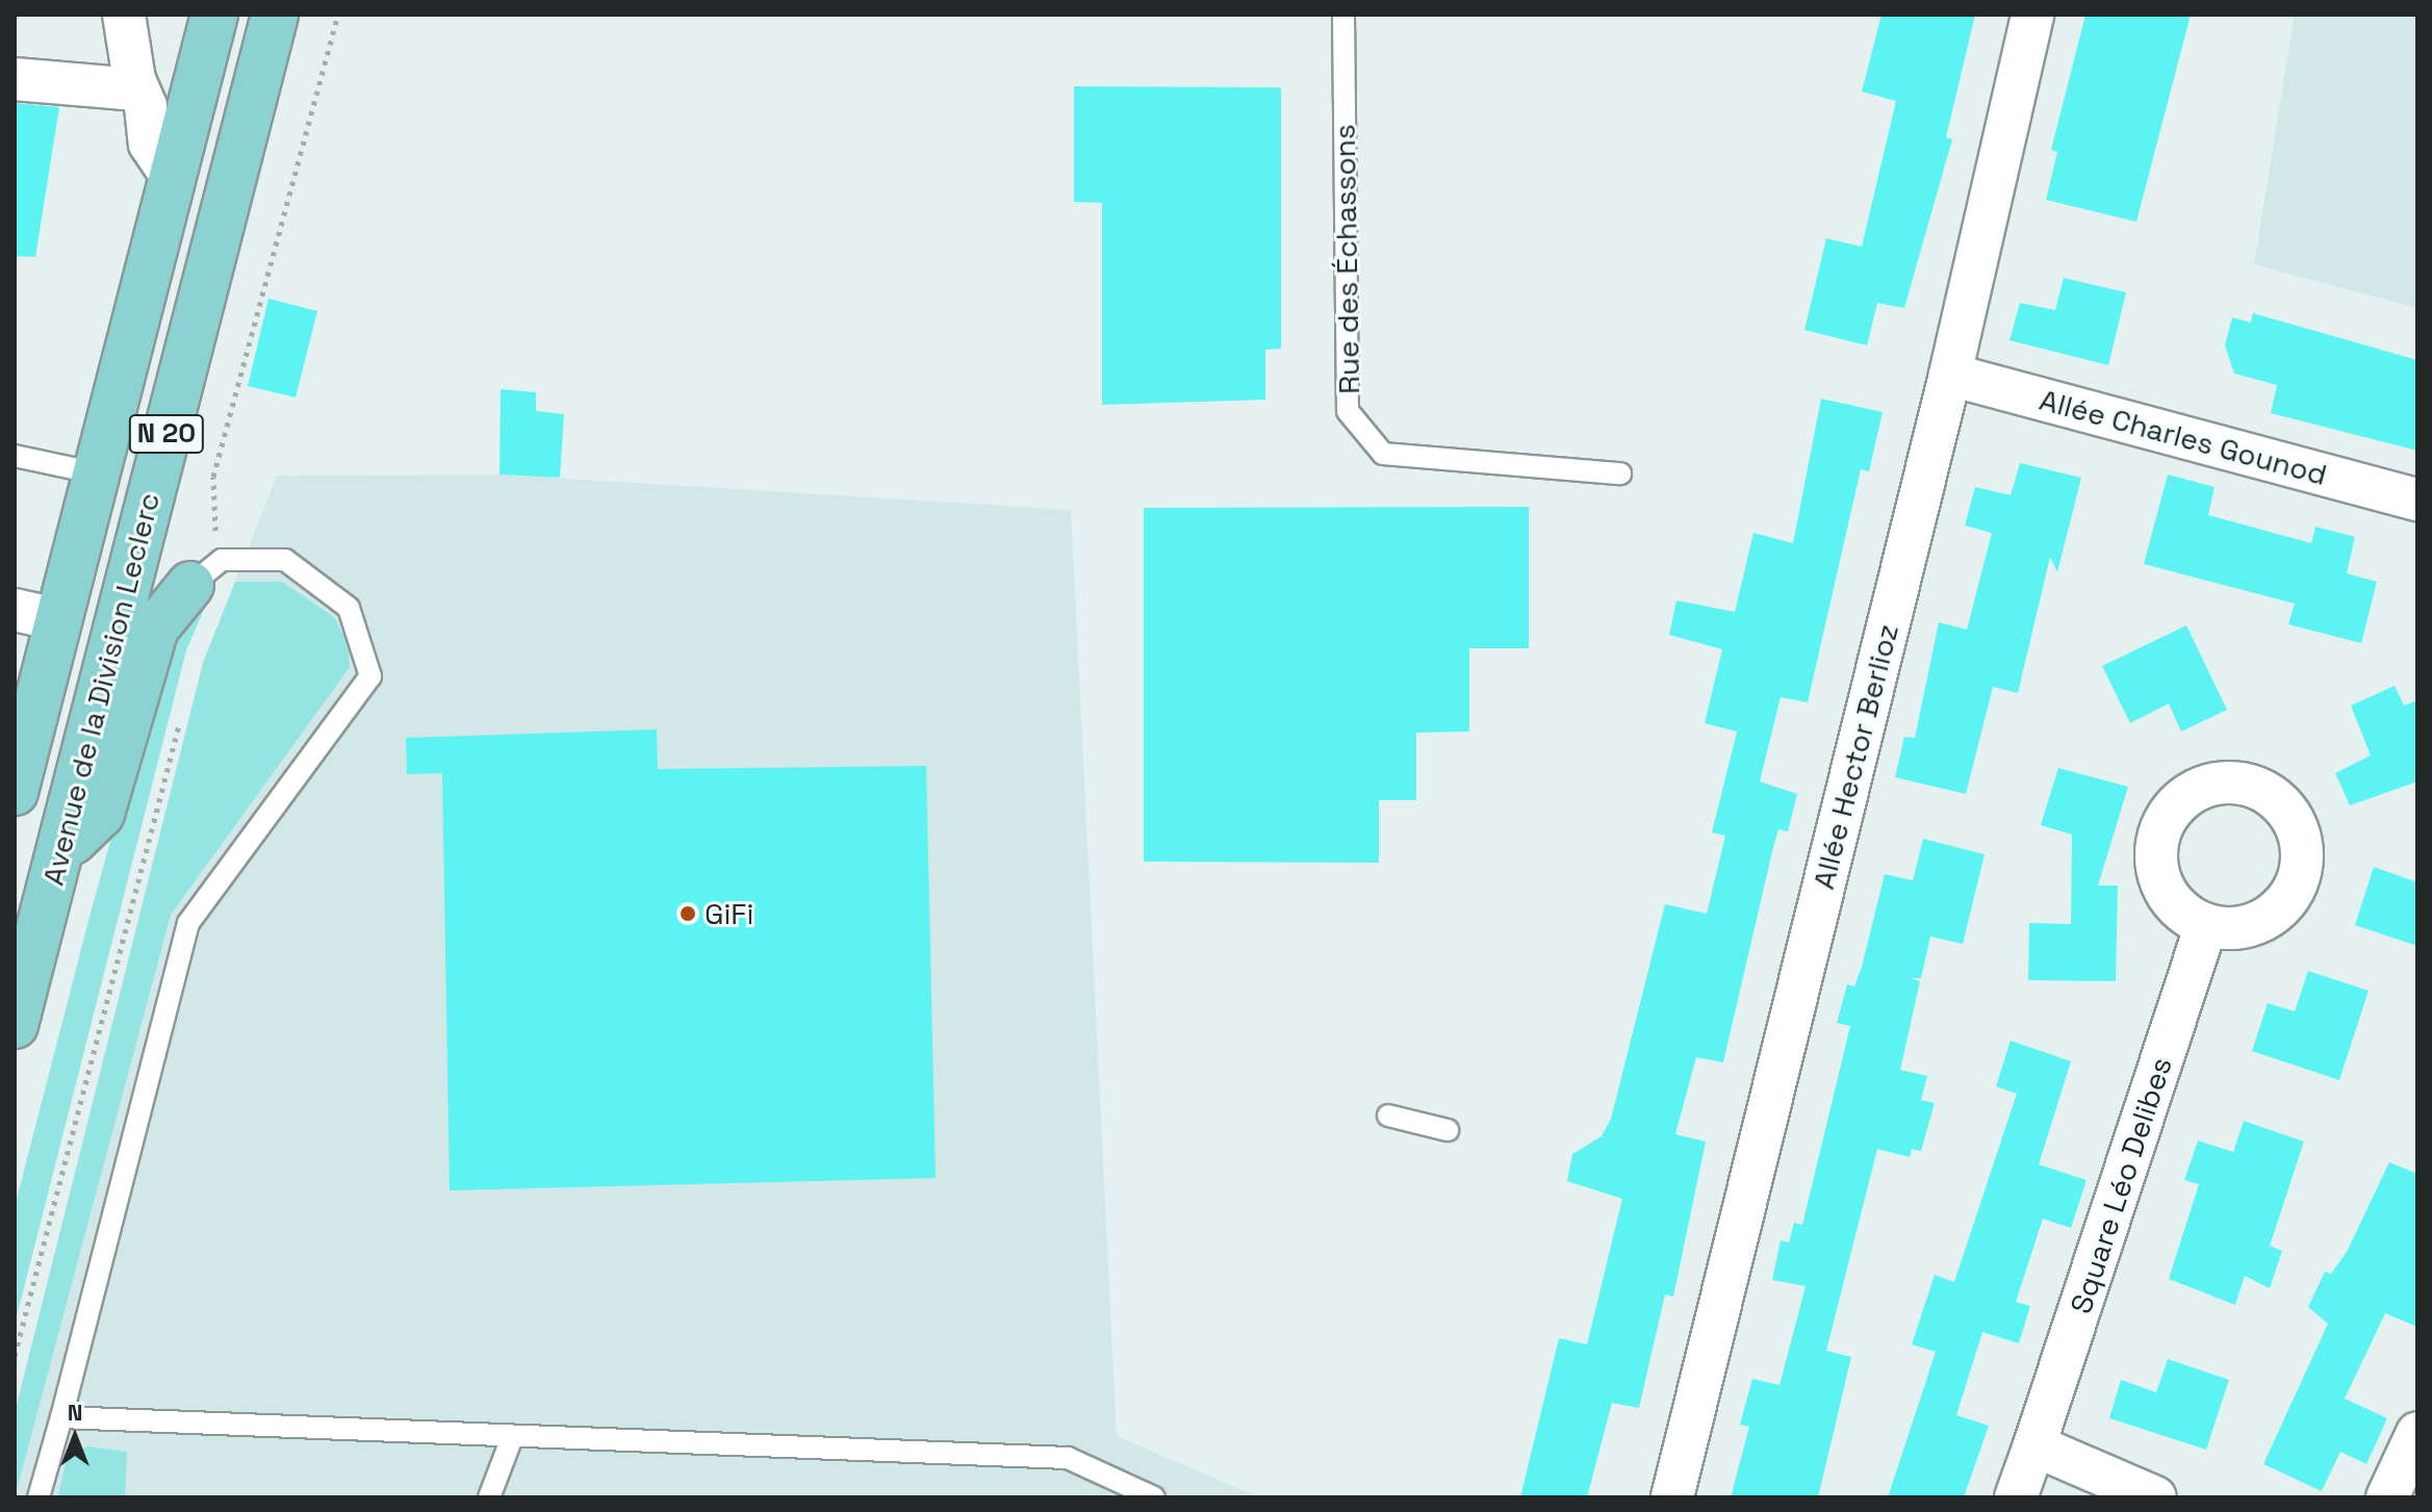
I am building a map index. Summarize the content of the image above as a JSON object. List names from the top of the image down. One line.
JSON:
{"streets":{"main road":["N 20","Avenue de la Division Leclerc"],"street":["Allée Charles Gounod","Allée Hector Berlioz","Square Léo Delibes"],"lane":["Rue des Échassons"]},"crossings":[["Allée Charles Gounod","Allée Hector Berlioz"]],"places":["GiFi"],"north":"top"}
